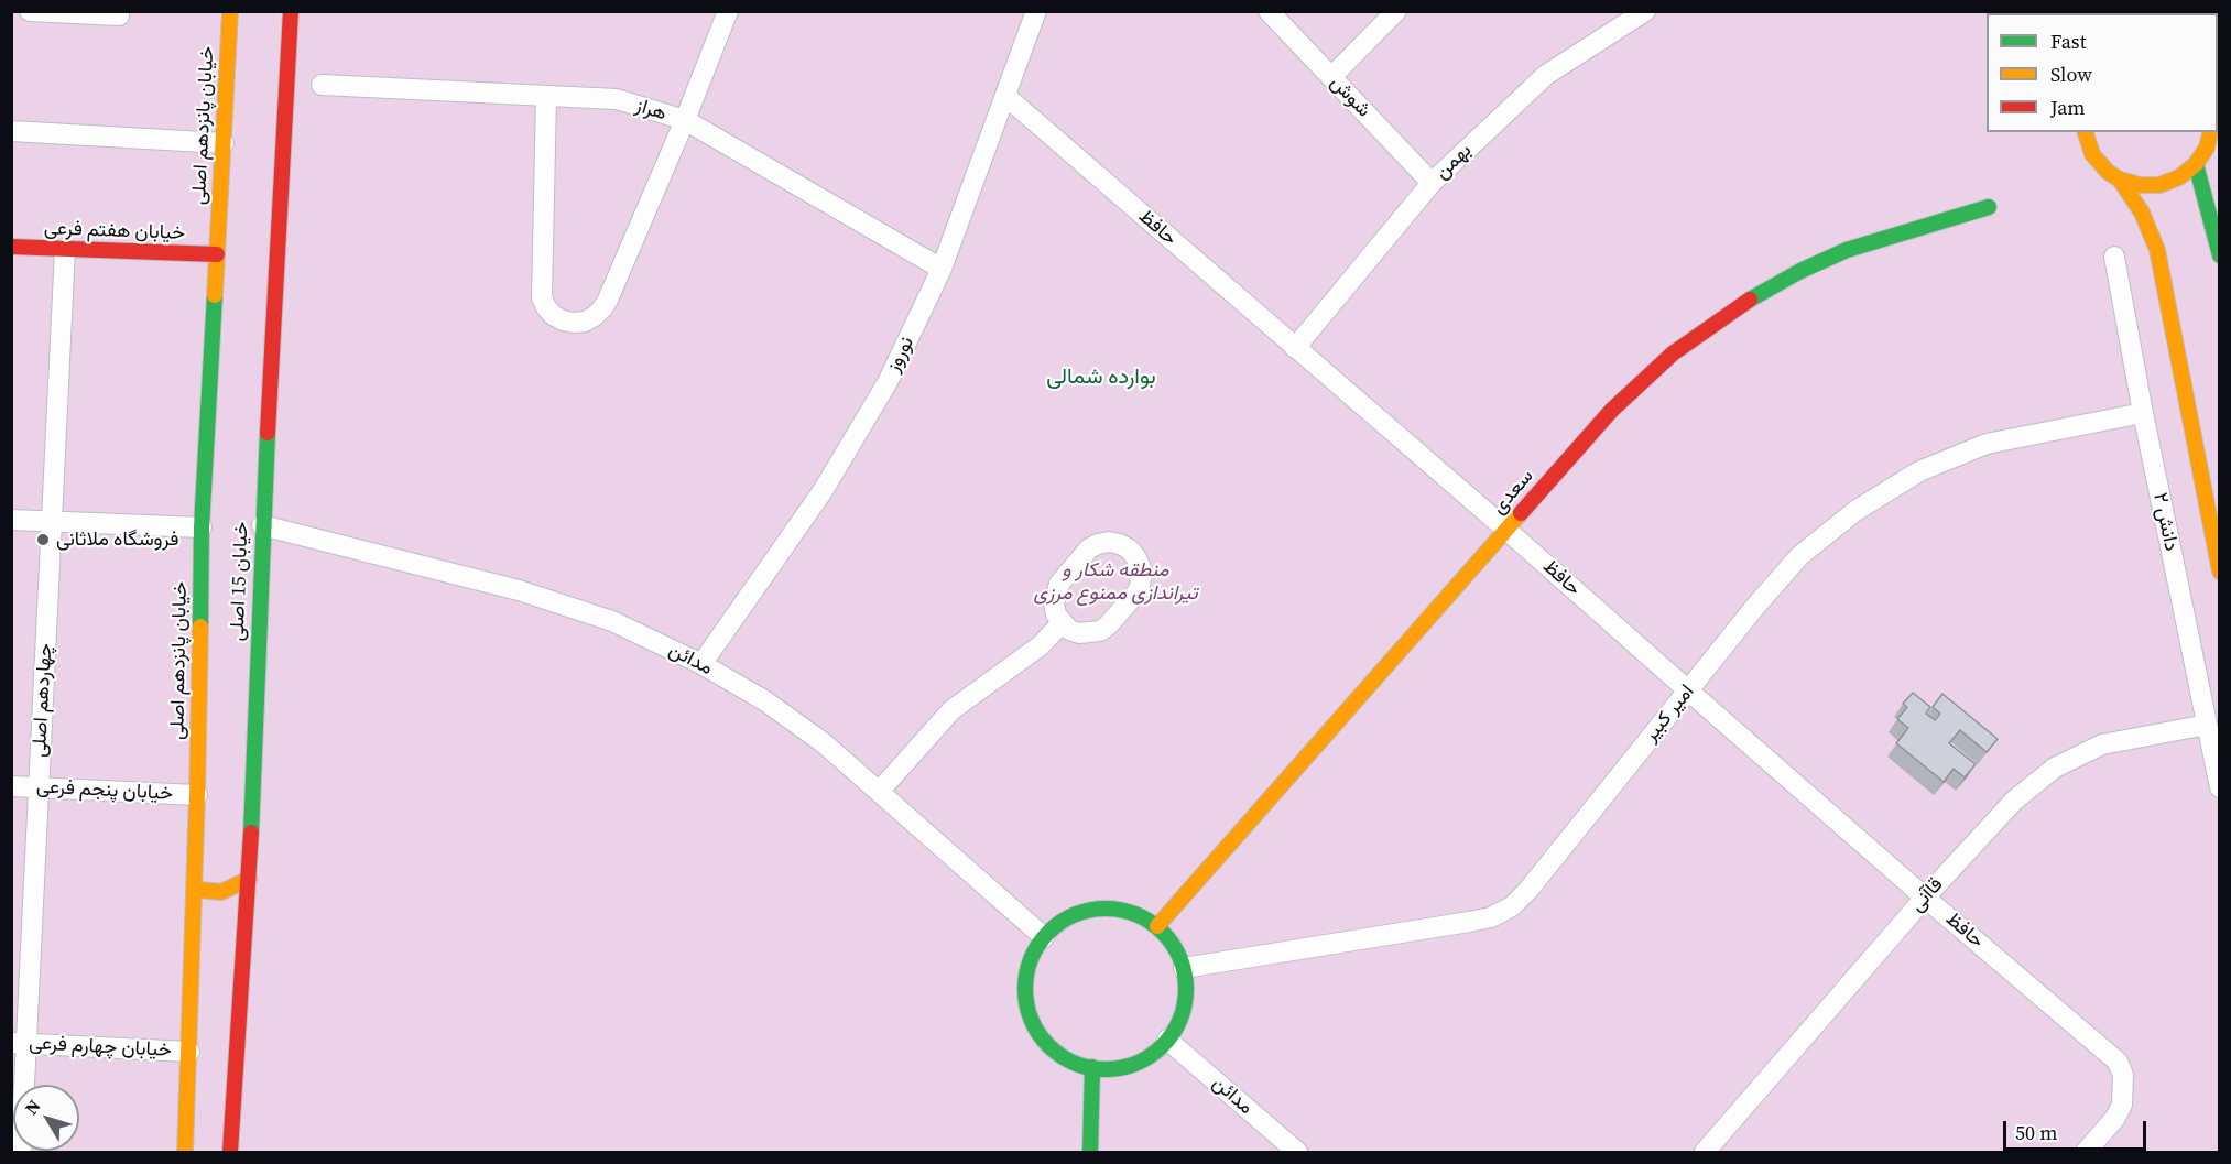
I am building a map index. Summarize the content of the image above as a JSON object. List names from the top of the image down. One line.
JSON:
{"streets":{"main road":["خیابان پانزدهم اصلی","خیابان هفتم فرعی","سعدی","خیابان 15 اصلی"],"street":["شوش","هراز","بهمن","حافظ","نوروز","دانش ۲","مدائن","چهاردهم اصلی","امیر کبیر","خیابان پنجم فرعی","قاآنی","خیابان چهارم فرعی"]},"crossings":[["شوش","بهمن"],["هراز","نوروز"],["خیابان پانزدهم اصلی","خیابان هفتم فرعی"],["خیابان پانزدهم اصلی","خیابان پنجم فرعی"],["خیابان پانزدهم اصلی","خیابان چهارم فرعی"],["بهمن","حافظ"],["حافظ","نوروز"],["حافظ","سعدی"],["حافظ","امیر کبیر"],["حافظ","قاآنی"],["خیابان هفتم فرعی","چهاردهم اصلی"],["نوروز","مدائن"],["سعدی","مدائن"],["سعدی","امیر کبیر"],["دانش ۲","امیر کبیر"],["دانش ۲","قاآنی"],["خیابان 15 اصلی","مدائن"],["مدائن","امیر کبیر"],["چهاردهم اصلی","خیابان پنجم فرعی"],["چهاردهم اصلی","خیابان چهارم فرعی"]],"districts":["بوارده شمالی"],"parks":["منطقه شکار و تیراندازی ممنوع مرزی"],"places":["فروشگاه ملاثانی"],"legend":["Fast","Slow","Jam"],"scale_bar":"50 m","north":"top left"}
